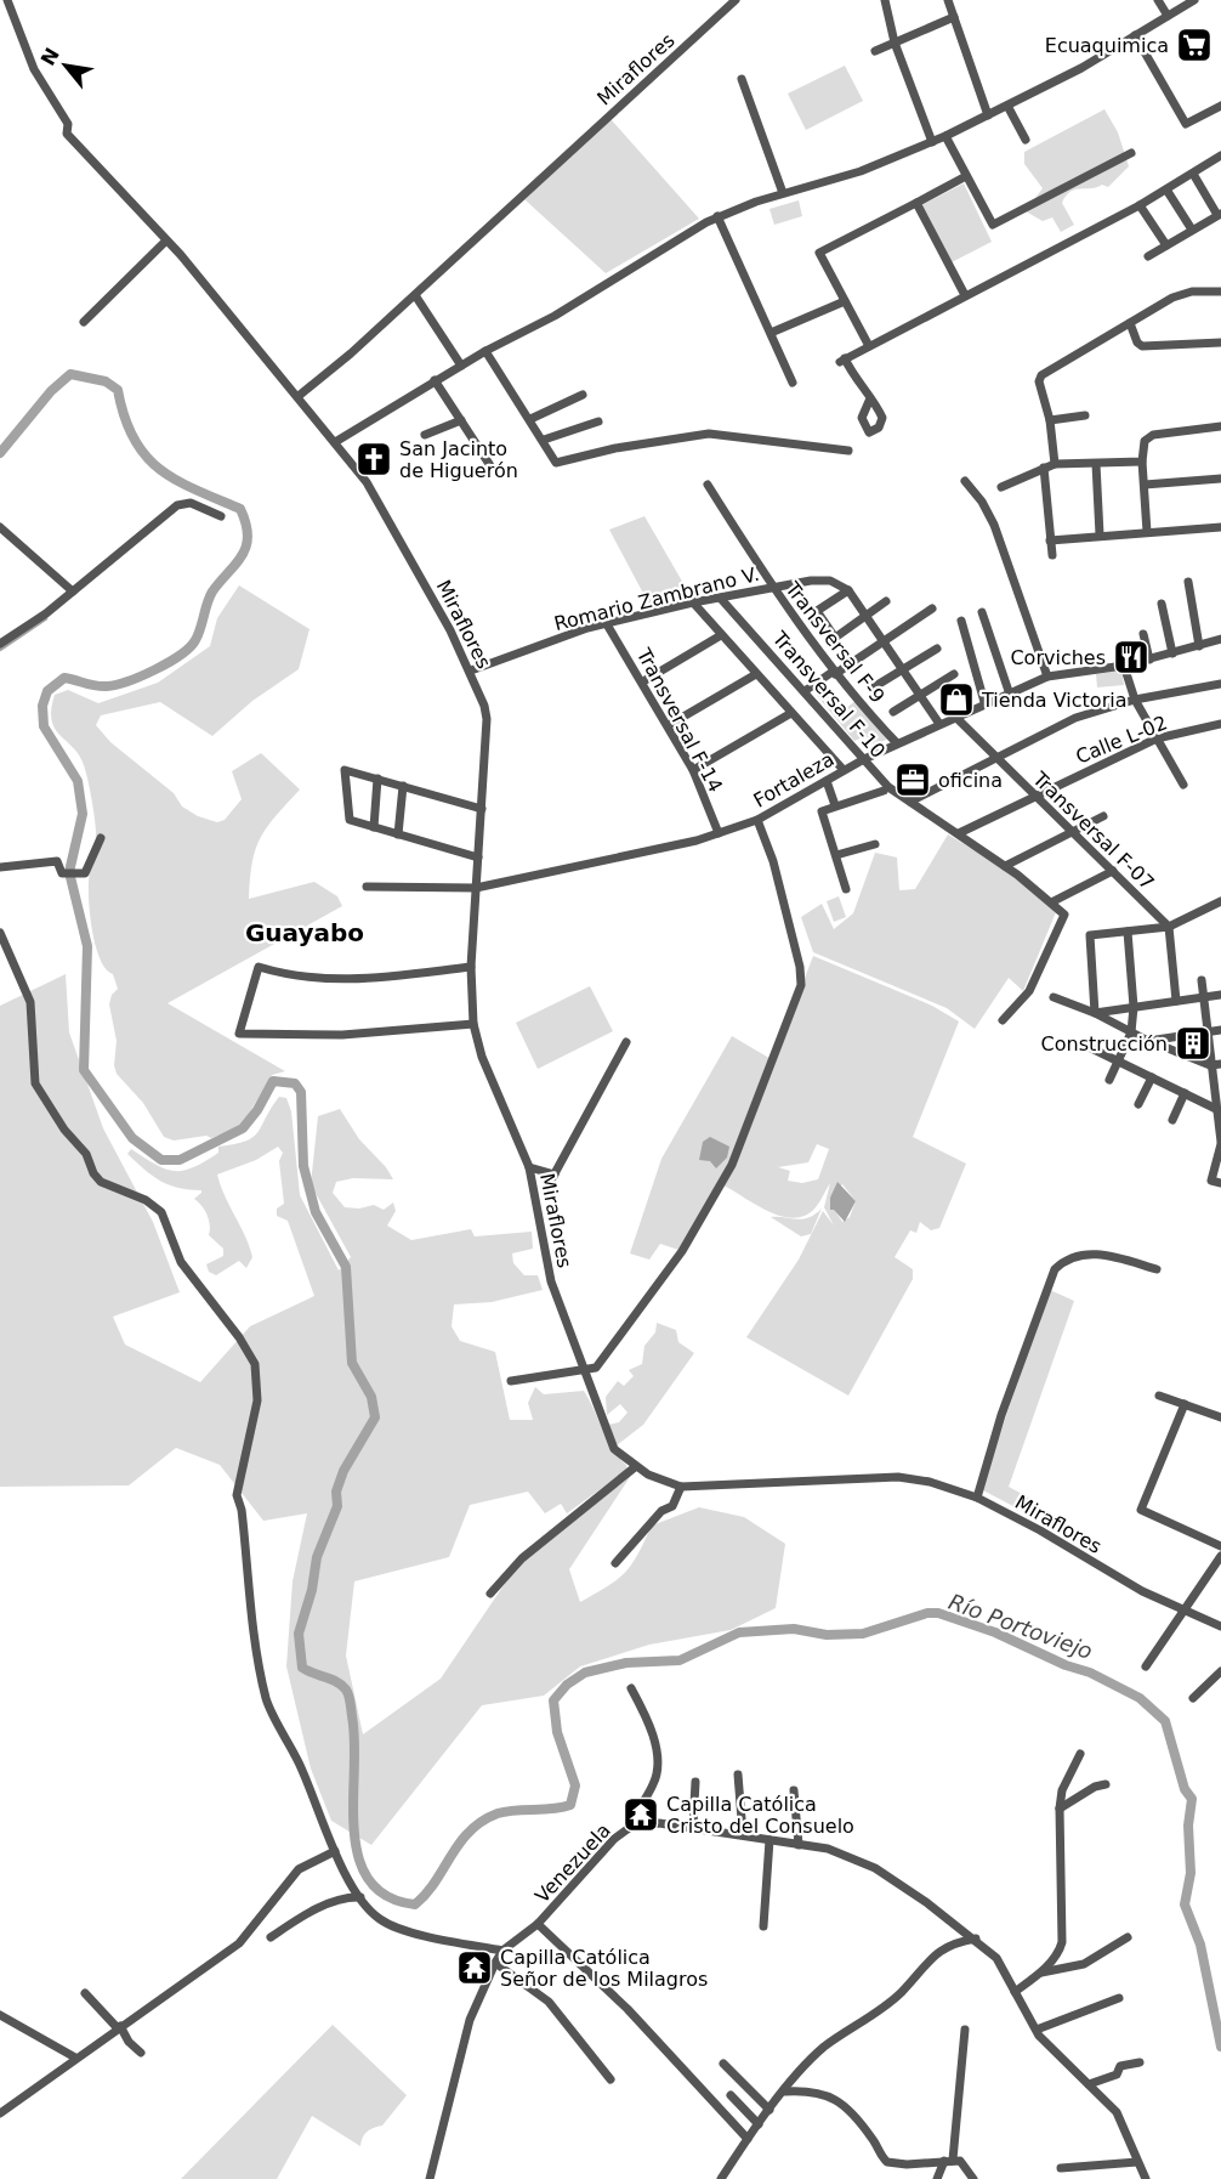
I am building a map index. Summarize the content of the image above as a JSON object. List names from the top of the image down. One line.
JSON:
{"streets":{"street":["Miraflores","Romario Zambrano V.","Transversal F-9","Transversal F-10","Transversal F-14","Calle L-02","Fortaleza","Transversal F-07","Venezuela"]},"crossings":[["Miraflores","Romario Zambrano V."],["Miraflores","Fortaleza"],["Romario Zambrano V.","Transversal F-9"],["Romario Zambrano V.","Transversal F-10"],["Romario Zambrano V.","Transversal F-14"],["Transversal F-9","Fortaleza"],["Transversal F-10","Calle L-02"],["Transversal F-10","Fortaleza"],["Transversal F-14","Fortaleza"],["Calle L-02","Transversal F-07"],["Fortaleza","Transversal F-07"]],"districts":["Guayabo"],"water":["Río Portoviejo"],"places":{"supermarket":["Ecuaquimica"],"church":["San Jacinto de Higuerón"],"restaurant":["Corviches"],"shop":["Tienda Victoria"],"office":["oficina"],"building":["Construcción"],"temple":["Capilla Católica Cristo del Consuelo","Capilla Católica Señor de los Milagros"]},"north":"top left"}
